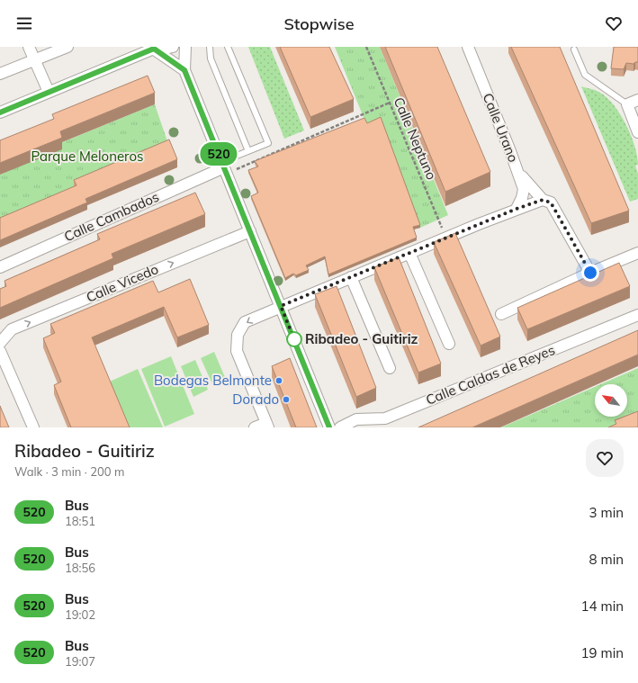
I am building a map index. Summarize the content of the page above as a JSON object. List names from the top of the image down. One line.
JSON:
{"streets":{"street":["Calle Urano","Calle Cambados","Calle Vicedo","Calle Caldas de Reyes"],"path":["Calle Neptuno"]},"one_way":["Calle Vicedo"],"parks":["Parque Meloneros"],"places":["Ribadeo - Guitiriz","Bodegas Belmonte","Dorado"],"lines":["bus line 520"],"north":"top left","page":{"header":"Stopwise","on_map":"520","heading":["Ribadeo - Guitiriz","Walk · 3 min · 200 m"],"list":[{"mark":"520","name":"Bus","note":"18:51","value":"3 min"},{"mark":"520","name":"Bus","note":"18:56","value":"8 min"},{"mark":"520","name":"Bus","note":"19:02","value":"14 min"},{"mark":"520","name":"Bus","note":"19:07","value":"19 min"}]}}
